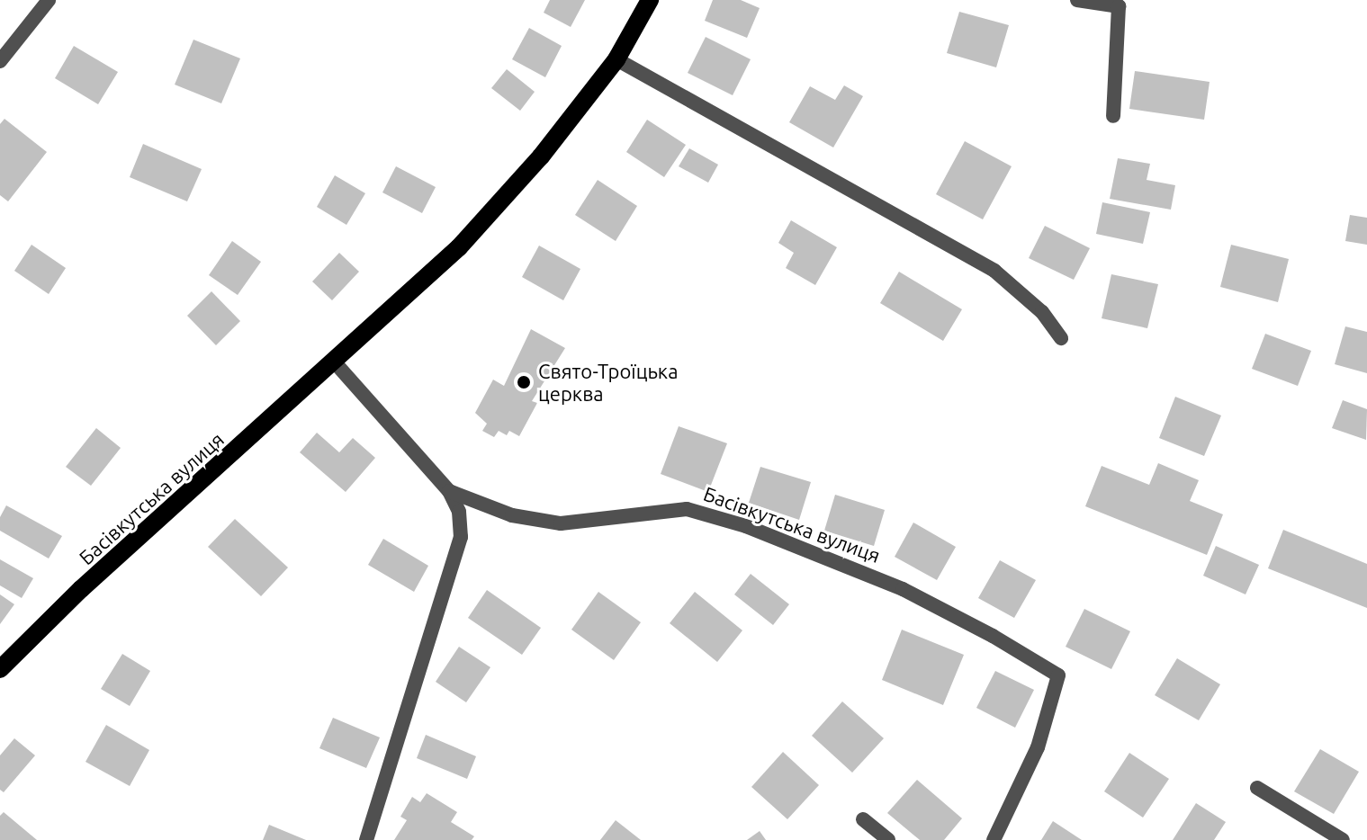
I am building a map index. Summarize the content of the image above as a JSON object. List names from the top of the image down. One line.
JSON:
{"streets":{"main road":["Басівкутська вулиця"]},"places":["Свято-Троїцька церква"]}
